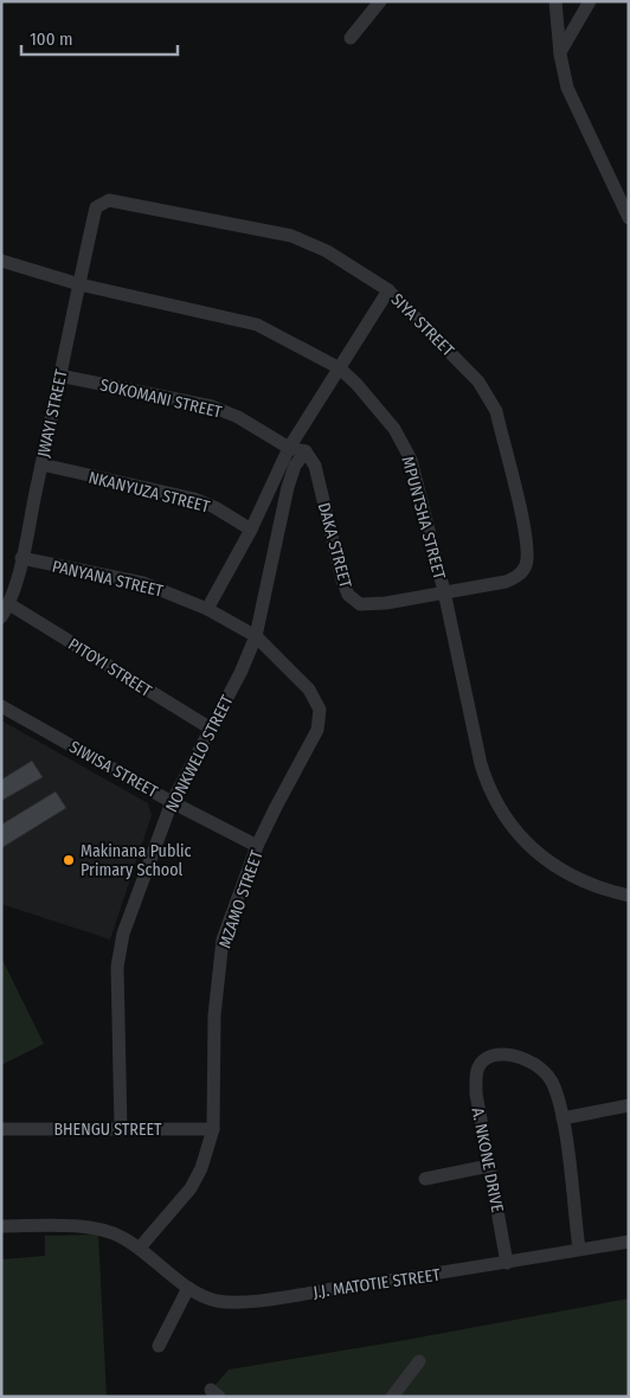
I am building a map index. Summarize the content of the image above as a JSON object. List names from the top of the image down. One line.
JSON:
{"streets":{"street":["SIYA STREET","SOKOMANI STREET","JWAYI STREET","NKANYUZA STREET","MPUNTSHA STREET","DAKA STREET","PANYANA STREET","PITOYI STREET","NONKWELO STREET","SIWISA STREET","MZAMO STREET","BHENGU STREET","A. NKONE DRIVE","J.J. MATOTIE STREET"]},"crossings":[["SIYA STREET","JWAYI STREET"],["SIYA STREET","MPUNTSHA STREET"],["SIYA STREET","DAKA STREET"],["SOKOMANI STREET","JWAYI STREET"],["JWAYI STREET","NKANYUZA STREET"],["JWAYI STREET","MPUNTSHA STREET"],["JWAYI STREET","PANYANA STREET"],["JWAYI STREET","PITOYI STREET"],["MPUNTSHA STREET","DAKA STREET"],["DAKA STREET","NONKWELO STREET"],["PANYANA STREET","NONKWELO STREET"],["PANYANA STREET","MZAMO STREET"],["PITOYI STREET","NONKWELO STREET"],["NONKWELO STREET","SIWISA STREET"],["NONKWELO STREET","MZAMO STREET"],["NONKWELO STREET","BHENGU STREET"],["SIWISA STREET","MZAMO STREET"],["MZAMO STREET","BHENGU STREET"],["MZAMO STREET","J.J. MATOTIE STREET"],["A. NKONE DRIVE","J.J. MATOTIE STREET"]],"places":["Makinana Public Primary School"],"scale_bar":"100 m"}
